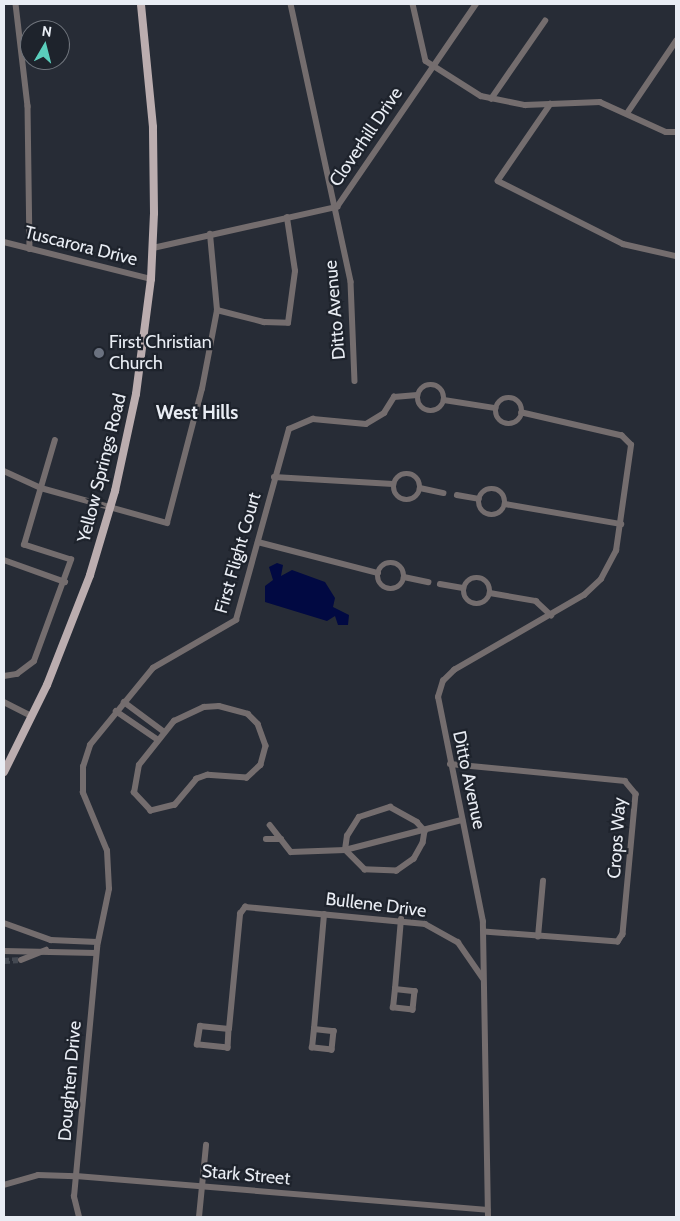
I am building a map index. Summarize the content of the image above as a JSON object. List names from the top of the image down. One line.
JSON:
{"streets":{"main road":["Yellow Springs Road"],"street":["Cloverhill Drive","Tuscarora Drive","Ditto Avenue","First Flight Court","Crops Way","Bullene Drive","Doughten Drive","Stark Street"]},"crossings":[["Cloverhill Drive","Ditto Avenue"],["Cloverhill Drive","Yellow Springs Road"],["Tuscarora Drive","Yellow Springs Road"],["Ditto Avenue","Crops Way"],["Ditto Avenue","Bullene Drive"],["Ditto Avenue","Stark Street"],["First Flight Court","Doughten Drive"],["Doughten Drive","Stark Street"]],"districts":["West Hills"],"places":["First Christian Church"],"north":"top"}
